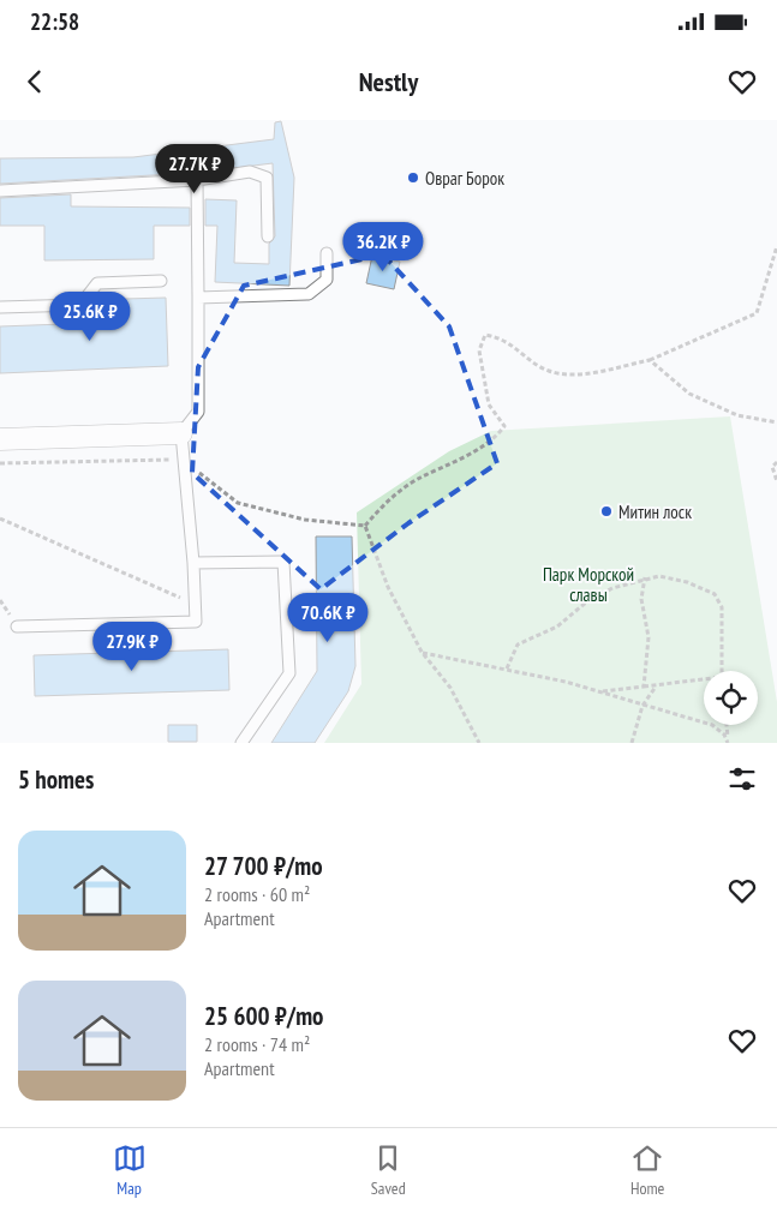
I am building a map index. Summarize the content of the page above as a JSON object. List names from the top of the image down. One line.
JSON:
{"parks":["Парк Морской славы"],"places":["Овраг Борок","Митин лоск"],"page":{"status":"22:58","header":"Nestly","price":["27.7K ₽","36.2K ₽","25.6K ₽","70.6K ₽","27.9K ₽"],"heading":"5 homes","list":[{"name":"27 700 ₽/mo","note":"2 rooms · 60 m² · Apartment"},{"name":"25 600 ₽/mo","note":"2 rooms · 74 m² · Apartment"}],"tabs":["Map","Saved","Home"]}}
